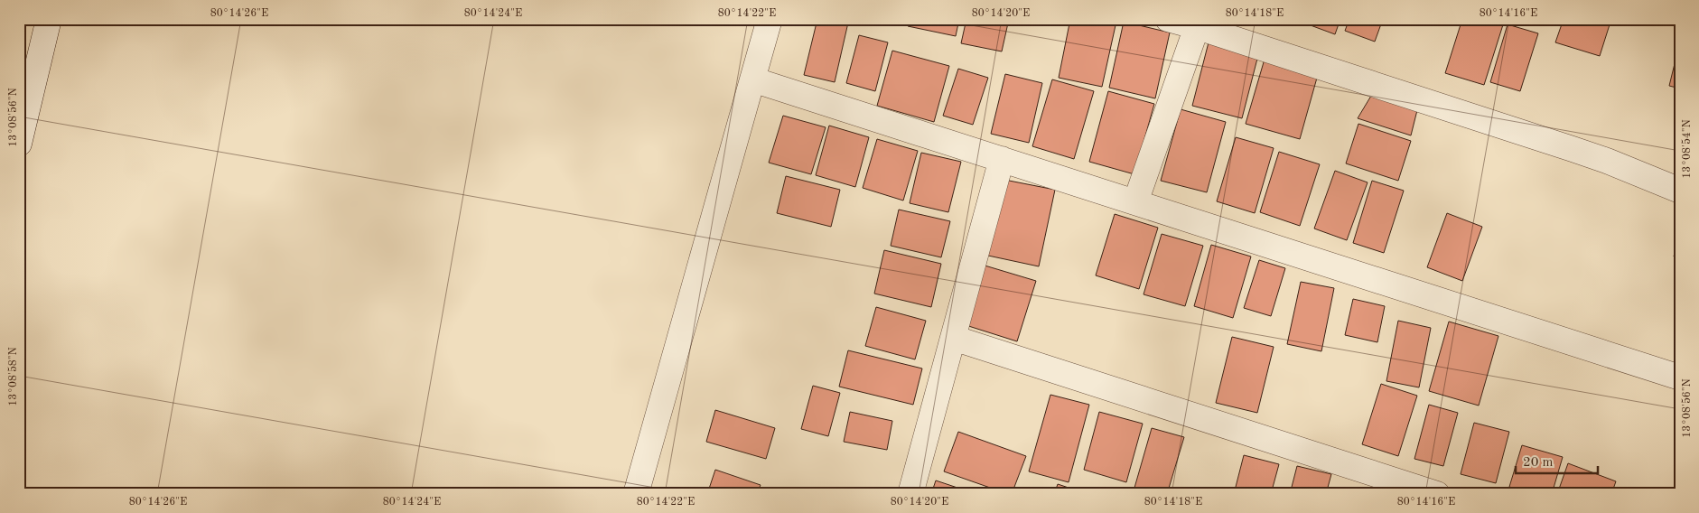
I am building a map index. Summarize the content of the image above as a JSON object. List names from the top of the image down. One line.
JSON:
{"scale_bar":"20 m","coordinates":["80°14'26\"E","80°14'24\"E","80°14'22\"E","80°14'20\"E","80°14'18\"E","80°14'16\"E","13°08'56\"N","13°08'54\"N","13°08'58\"N"]}
